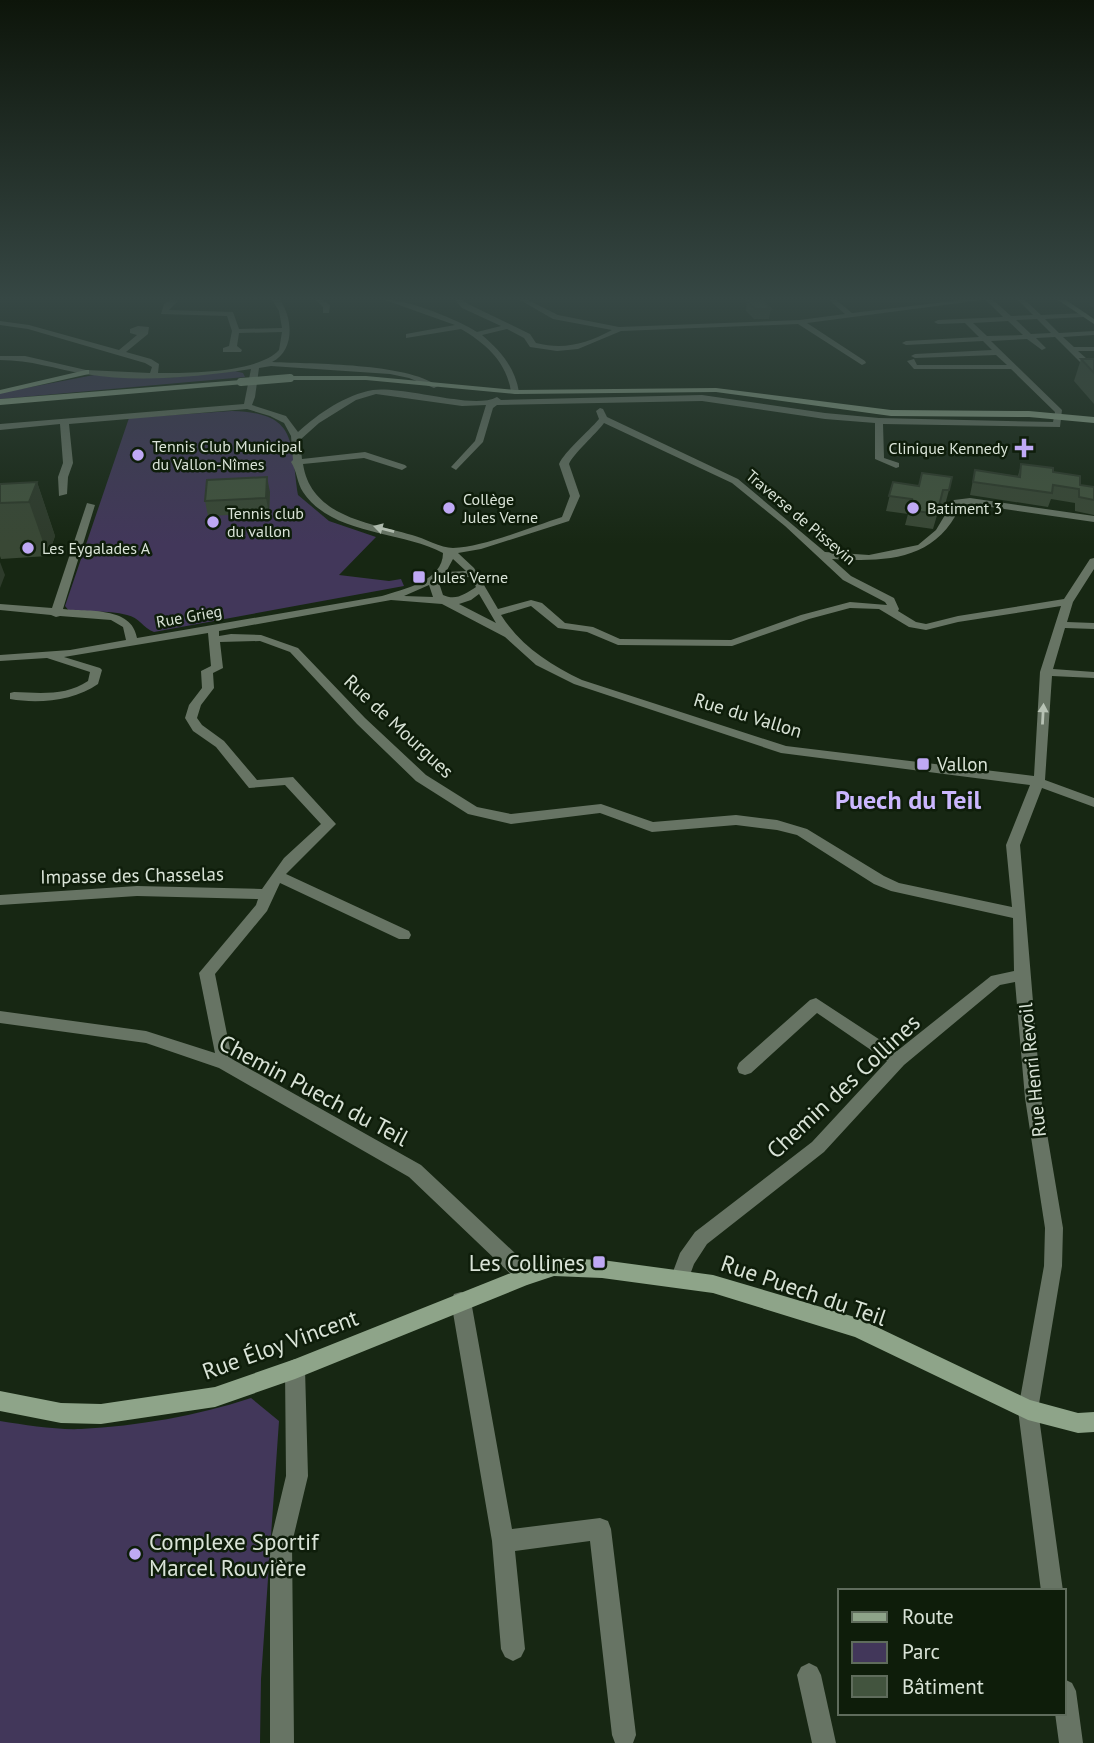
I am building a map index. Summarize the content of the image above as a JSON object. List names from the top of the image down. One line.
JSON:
{"streets":{"main road":["Rue Puech du Teil","Rue Éloy Vincent"],"street":["Traverse de Pissevin","Rue Grieg","Rue du Vallon","Rue de Mourgues","Impasse des Chasselas","Rue Henri Revoil","Chemin des Collines","Chemin Puech du Teil"]},"crossings":[["Rue Grieg","Rue du Vallon"],["Rue Grieg","Rue de Mourgues"],["Rue du Vallon","Rue Henri Revoil"],["Rue de Mourgues","Rue Henri Revoil"],["Rue Henri Revoil","Chemin des Collines"],["Rue Henri Revoil","Rue Puech du Teil"],["Chemin des Collines","Rue Puech du Teil"],["Chemin Puech du Teil","Rue Puech du Teil"],["Chemin Puech du Teil","Rue Éloy Vincent"],["Rue Puech du Teil","Rue Éloy Vincent"]],"districts":["Puech du Teil"],"places":{"health":["Clinique Kennedy"],"other":["Tennis Club Municipal du Vallon-Nîmes","Collège Jules Verne","Batiment 3","Tennis club du vallon","Les Eygalades A","Complexe Sportif Marcel Rouvière"],"transit":["Jules Verne","Vallon","Les Collines"]},"legend":["Route","Parc","Bâtiment"]}
